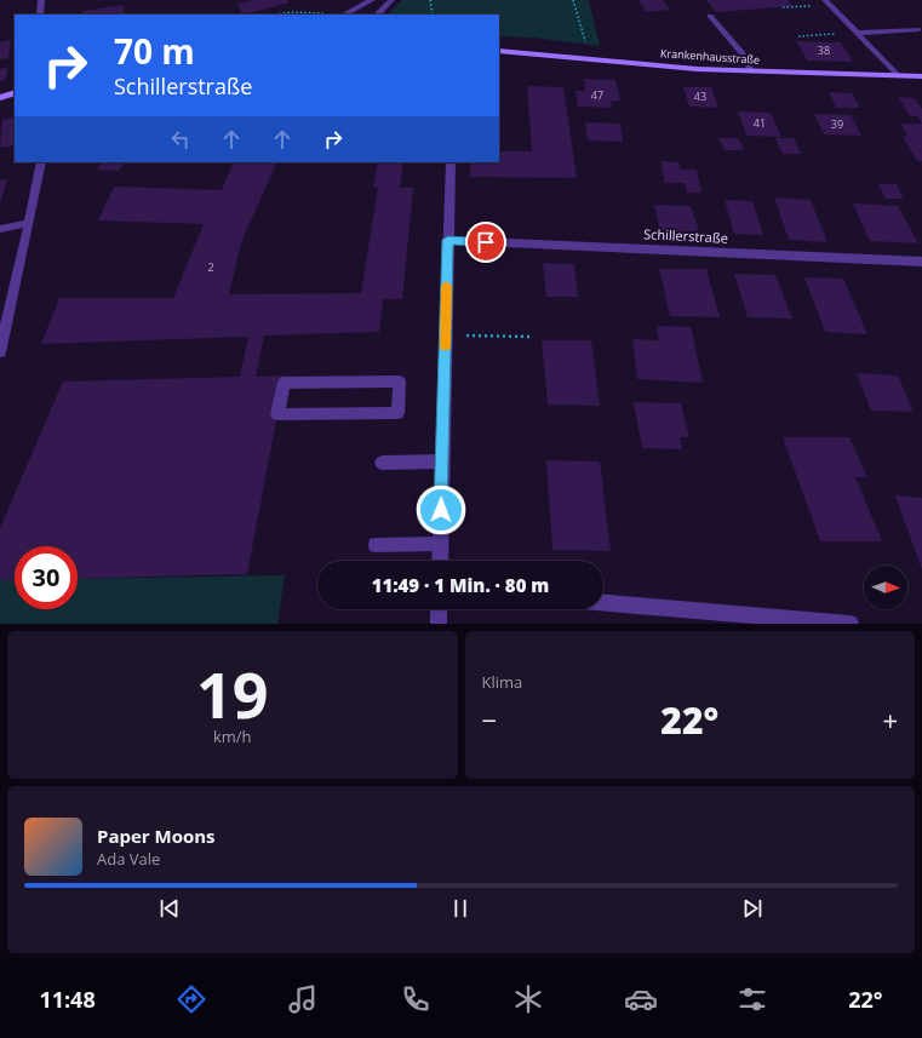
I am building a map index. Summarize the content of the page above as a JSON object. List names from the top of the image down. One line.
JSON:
{"streets":{"street":["Krankenhausstraße","Schillerstraße"]},"house_numbers":["38","47","43","41","39","2"],"north":"right","page":{"turn":["70 m","Schillerstraße"],"limit":"30","trip":"11:49 · 1 Min. · 80 m","tile":[["19","km/h"],"Klima"],"heat":["−","22°","+"],"song":["Paper Moons","Ada Vale"],"tabs":["11:48","22°"]}}
